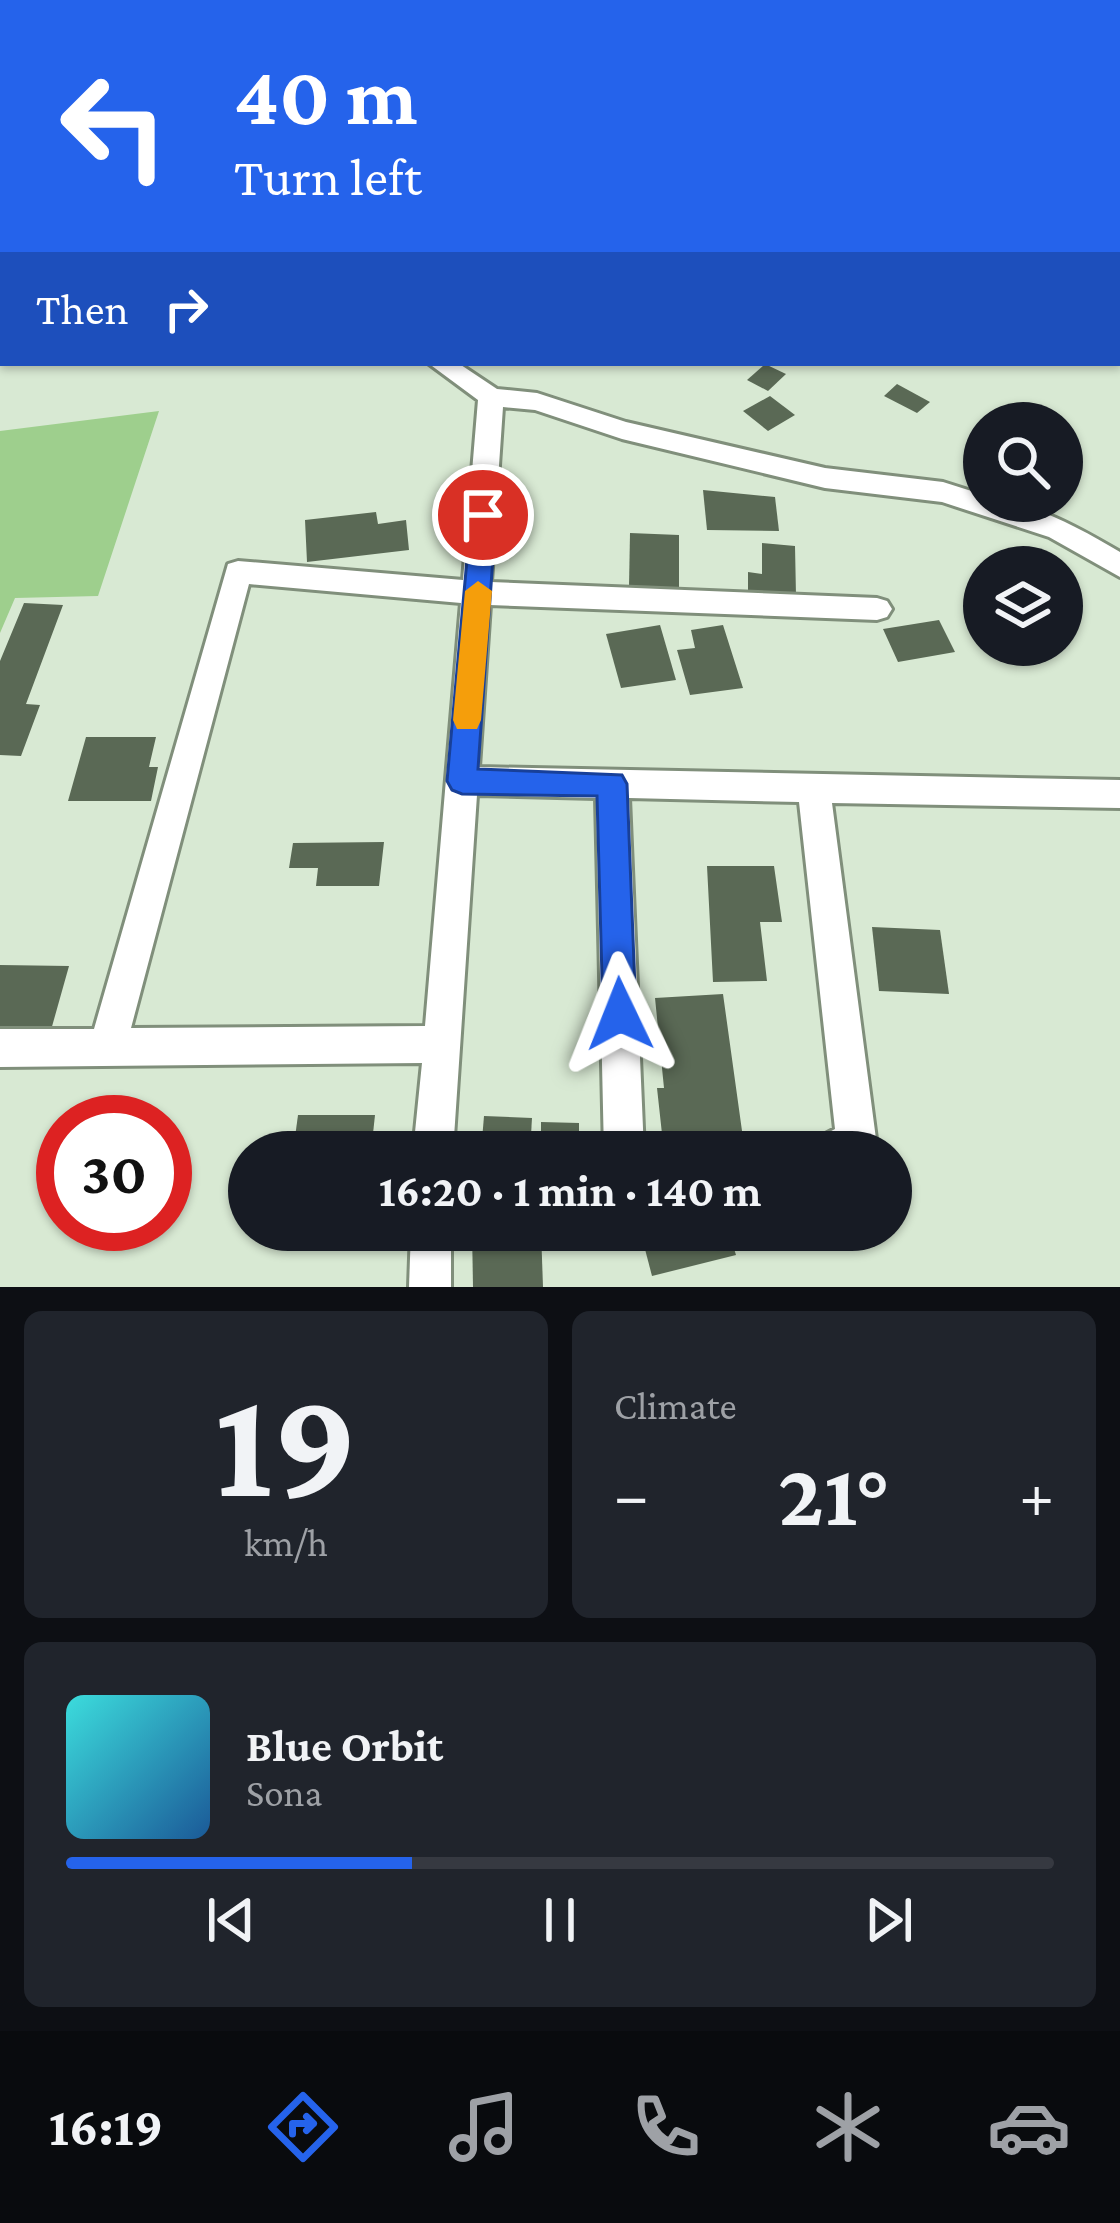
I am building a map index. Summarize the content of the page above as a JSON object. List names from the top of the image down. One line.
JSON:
{"page":{"turn":["40 m","Turn left"],"then":"Then","limit":"30","trip":"16:20 · 1 min · 140 m","tile":[["19","km/h"],"Climate"],"heat":["−","21°","+"],"song":["Blue Orbit","Sona"],"tabs":"16:19"}}
